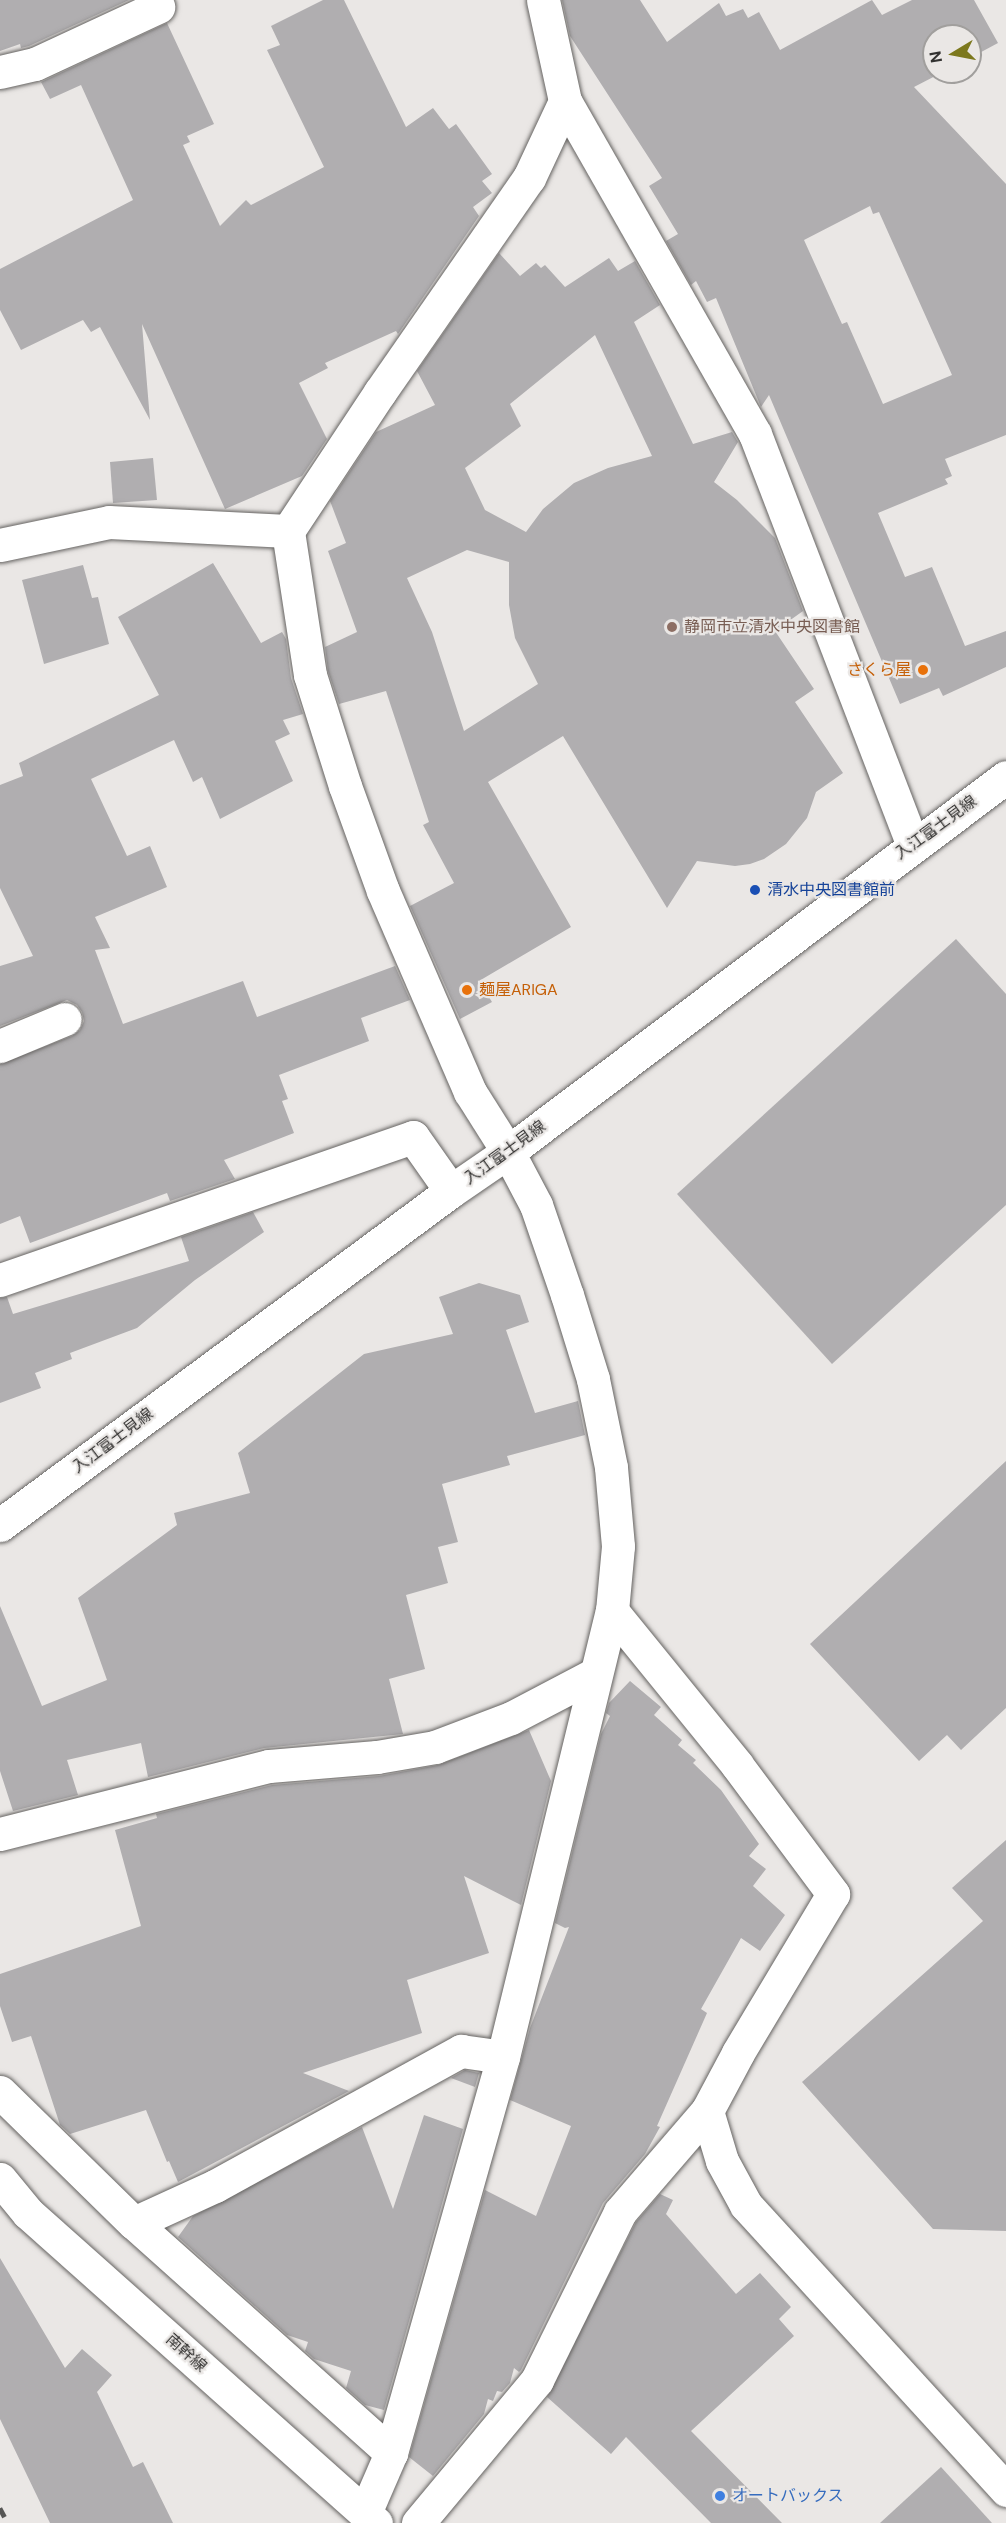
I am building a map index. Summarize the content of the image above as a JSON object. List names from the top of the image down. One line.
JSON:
{"streets":{"street":["入江富士見線","南幹線"]},"places":["静岡市立清水中央図書館","さくら屋","清水中央図書館前","麺屋ARIGA","オートバックス"],"north":"left"}
